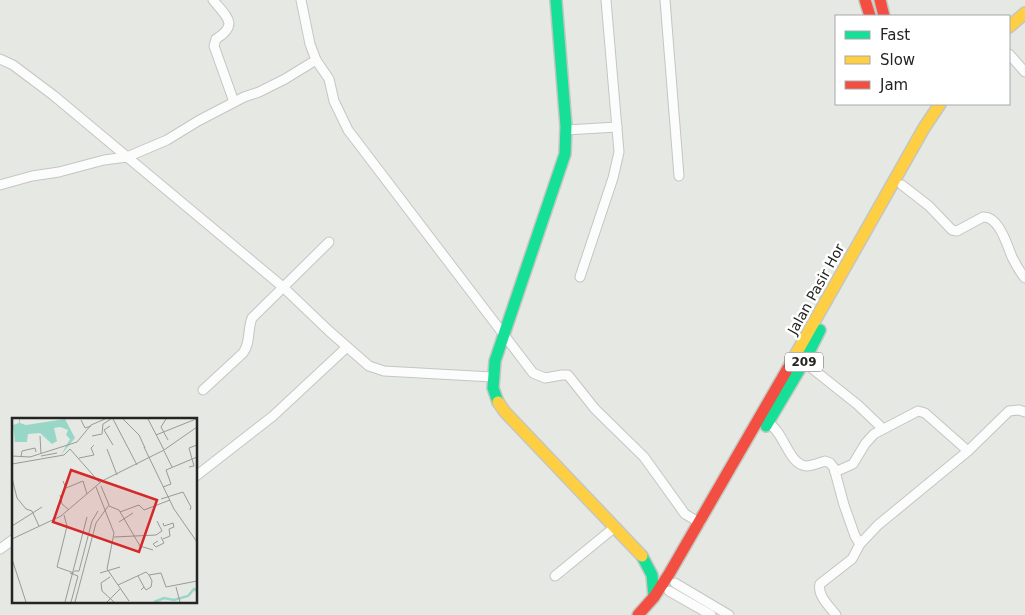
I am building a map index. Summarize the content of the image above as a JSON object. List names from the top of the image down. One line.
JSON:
{"streets":{"main road":["Jalan Pasir Hor","209"]},"legend":["Fast","Slow","Jam"]}
